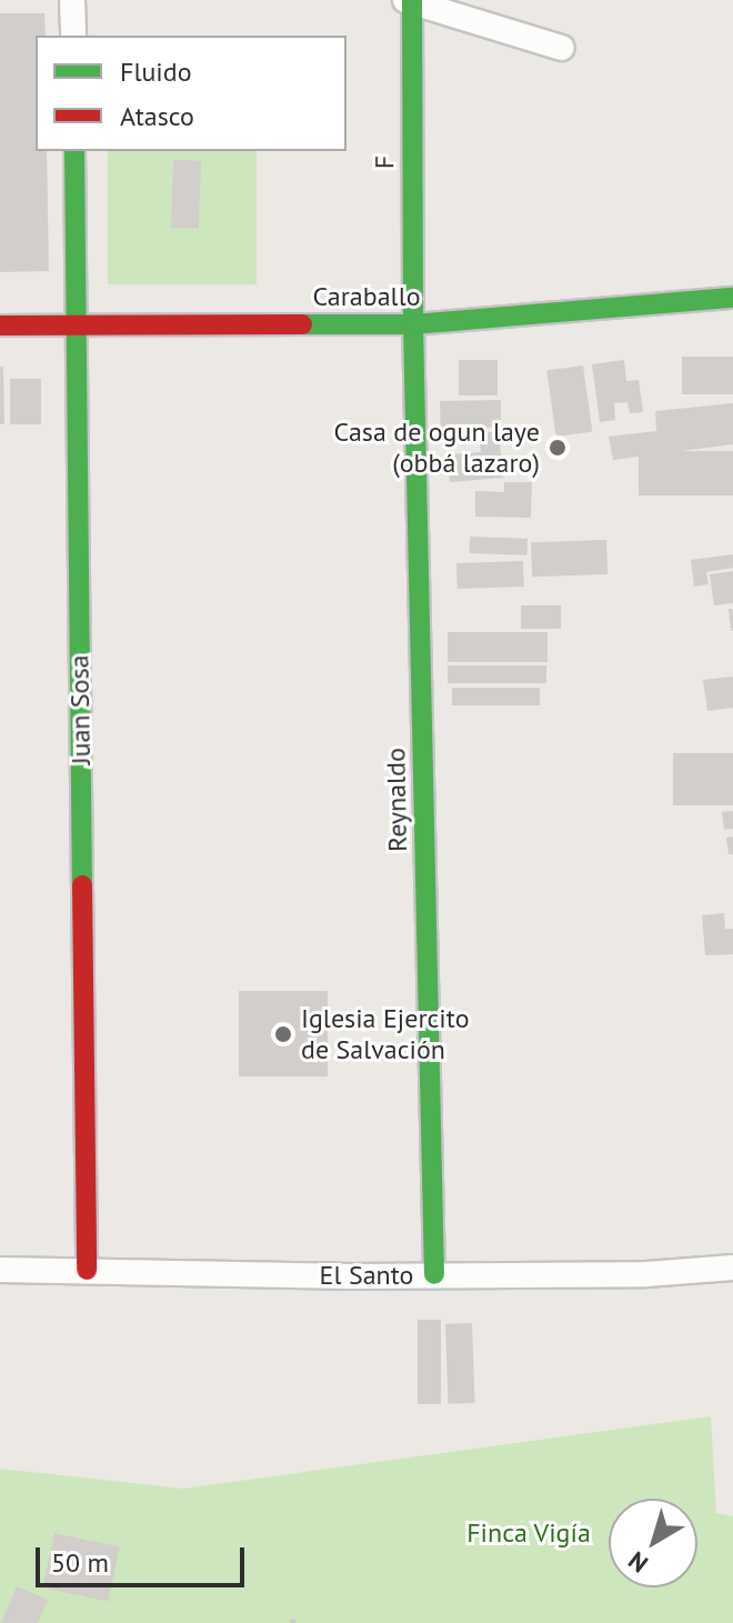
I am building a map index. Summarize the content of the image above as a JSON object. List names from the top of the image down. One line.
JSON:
{"streets":{"street":["F","Caraballo","Juan Sosa","Reynaldo","El Santo"]},"crossings":[["F","Caraballo"],["F","Reynaldo"],["Caraballo","Juan Sosa"],["Caraballo","Reynaldo"],["Juan Sosa","El Santo"],["Reynaldo","El Santo"]],"parks":["Finca Vigía"],"places":["Casa de ogun laye (obbá lazaro)","Iglesia Ejercito de Salvación"],"legend":["Fluido","Atasco"],"scale_bar":"50 m","north":"bottom left"}
